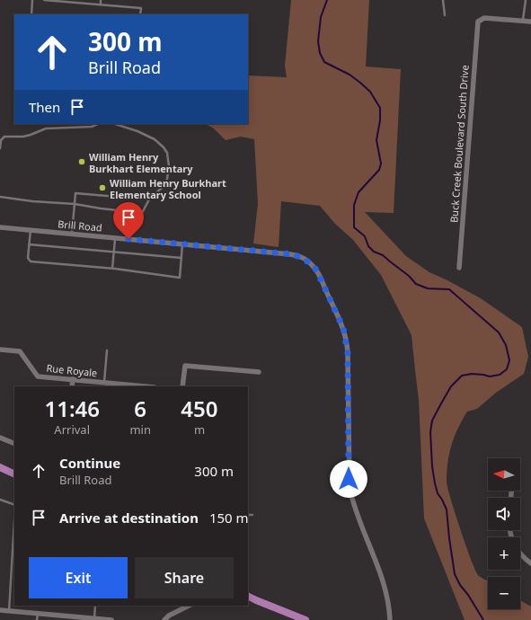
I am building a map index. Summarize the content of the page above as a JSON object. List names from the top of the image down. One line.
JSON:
{"streets":{"street":["Buck Creek Boulevard South Drive","Brill Road","Rue Royale"]},"places":["William Henry Burkhart Elementary","William Henry Burkhart Elementary School"],"north":"left","page":{"turn":["300 m","Brill Road"],"then":"Then","eta":["11:46","Arrival","6","min","450","m"],"list":[{"name":"Continue","note":"Brill Road","value":"300 m"},{"name":"Arrive at destination","value":"150 m"}],"map_buttons":["+","−"],"buttons":["Exit","Share"]}}
